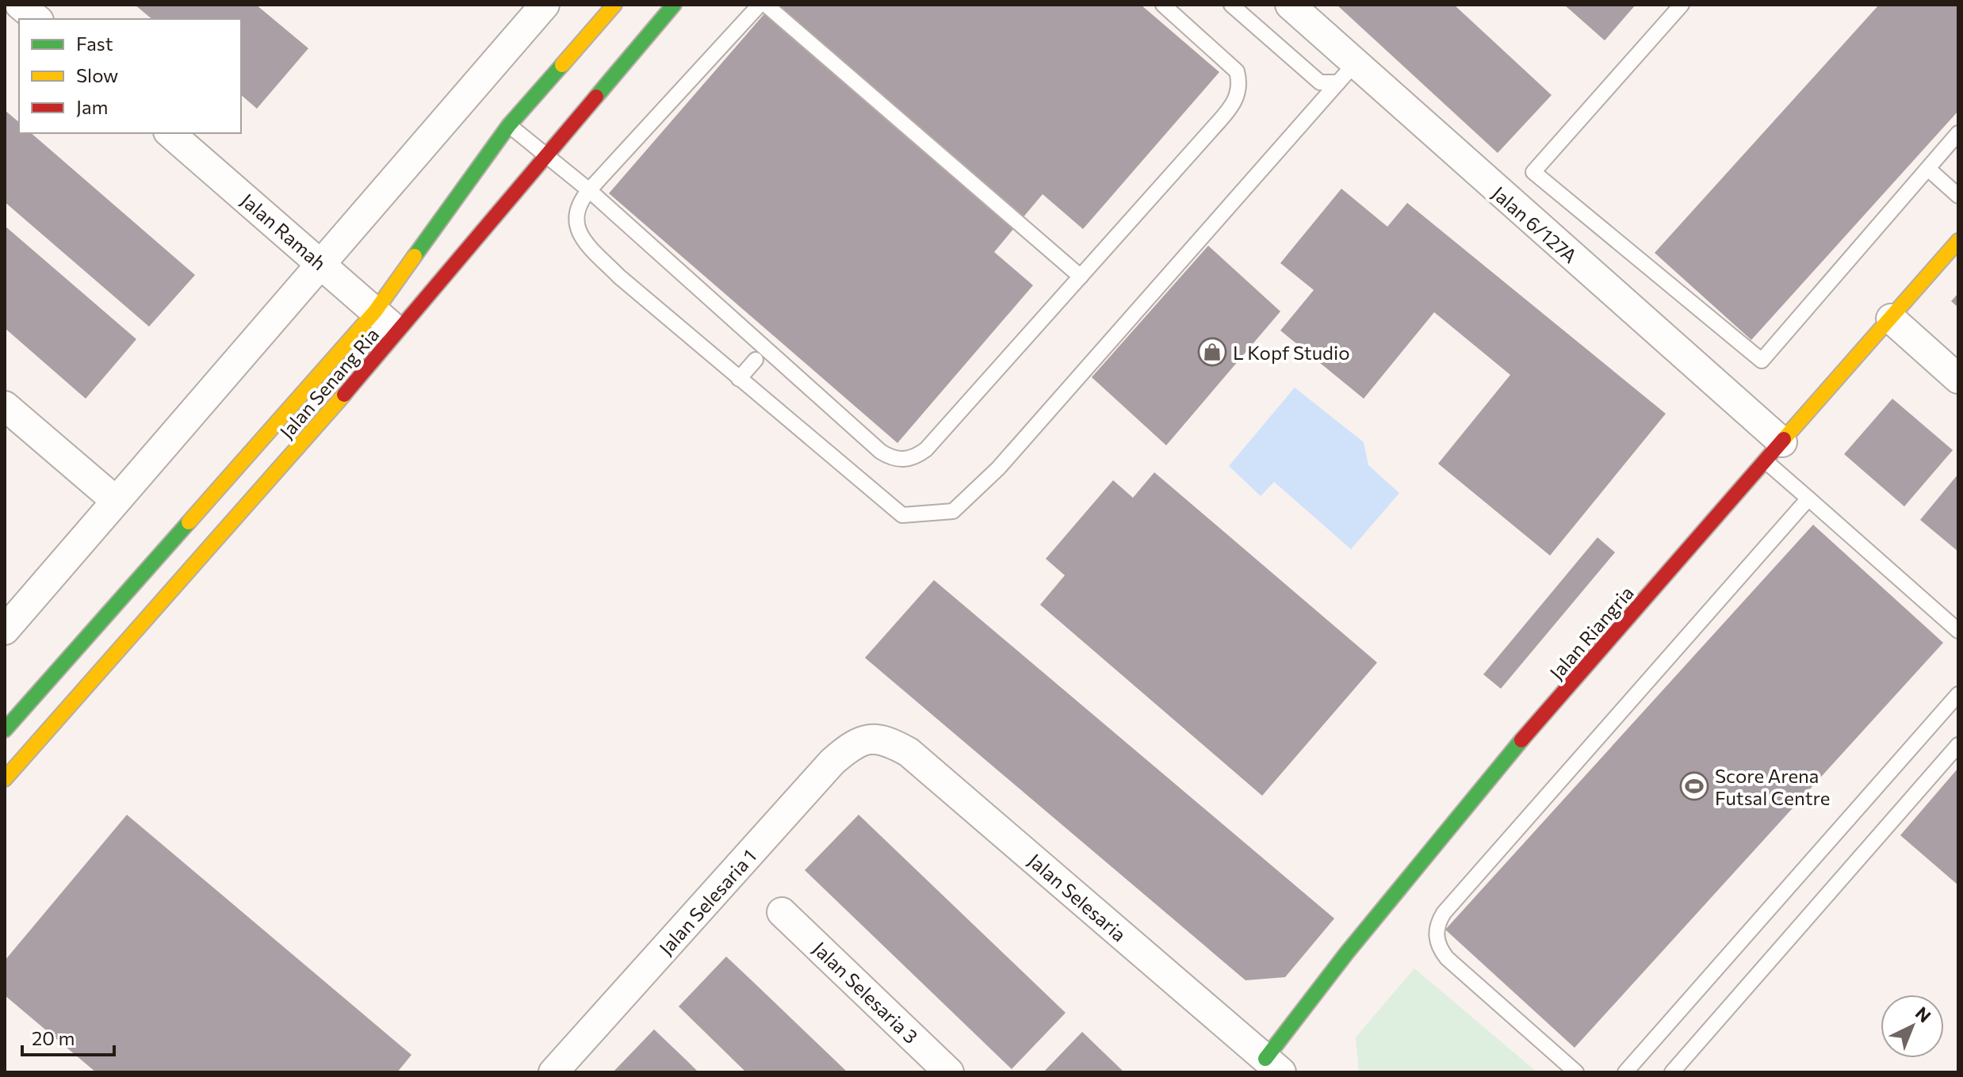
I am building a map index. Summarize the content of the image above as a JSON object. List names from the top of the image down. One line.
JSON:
{"streets":{"street":["Jalan 6/127A","Jalan Ramah","Jalan Senang Ria","Jalan Riangria","Jalan Selesaria","Jalan Selesaria 1","Jalan Selesaria 3"]},"crossings":[["Jalan 6/127A","Jalan Riangria"],["Jalan Ramah","Jalan Senang Ria"],["Jalan Riangria","Jalan Selesaria"],["Jalan Selesaria","Jalan Selesaria 1"]],"places":{"shop":["L Kopf Studio"],"sports":["Score Arena Futsal Centre"]},"legend":["Fast","Slow","Jam"],"scale_bar":"20 m","north":"top right"}
